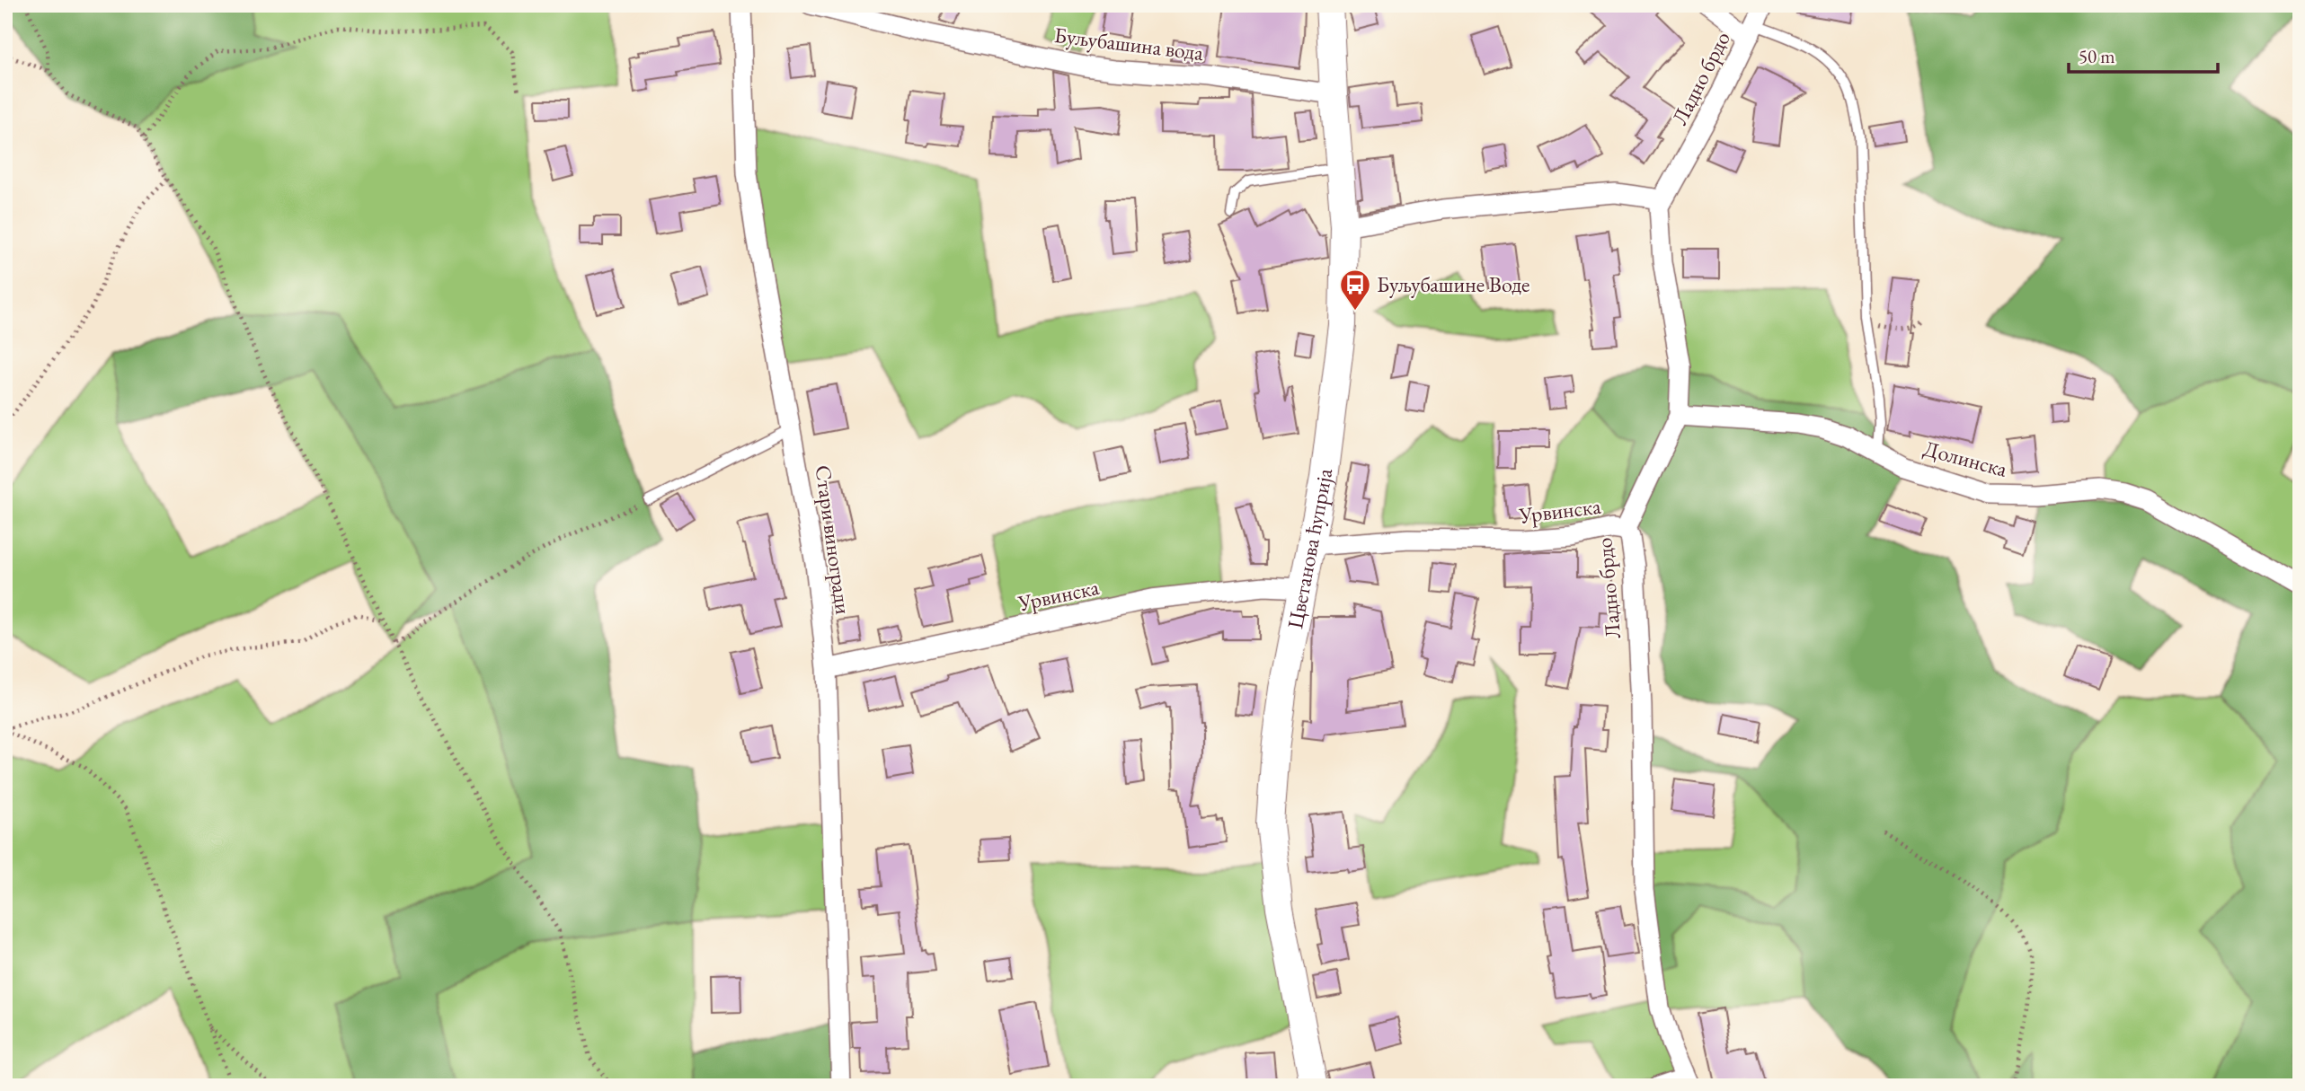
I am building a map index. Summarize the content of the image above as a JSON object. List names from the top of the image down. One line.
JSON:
{"streets":{"street":["Буљубашина вода","Ладно брдо","Долинска","Урвинска","Стари виногради","Цветанова ћуприја"]},"crossings":[["Буљубашина вода","Цветанова ћуприја"],["Ладно брдо","Долинска"],["Ладно брдо","Урвинска"],["Урвинска","Стари виногради"],["Урвинска","Цветанова ћуприја"]],"places":{"bus stop":["Буљубашине Воде"]},"scale_bar":"50 m"}
